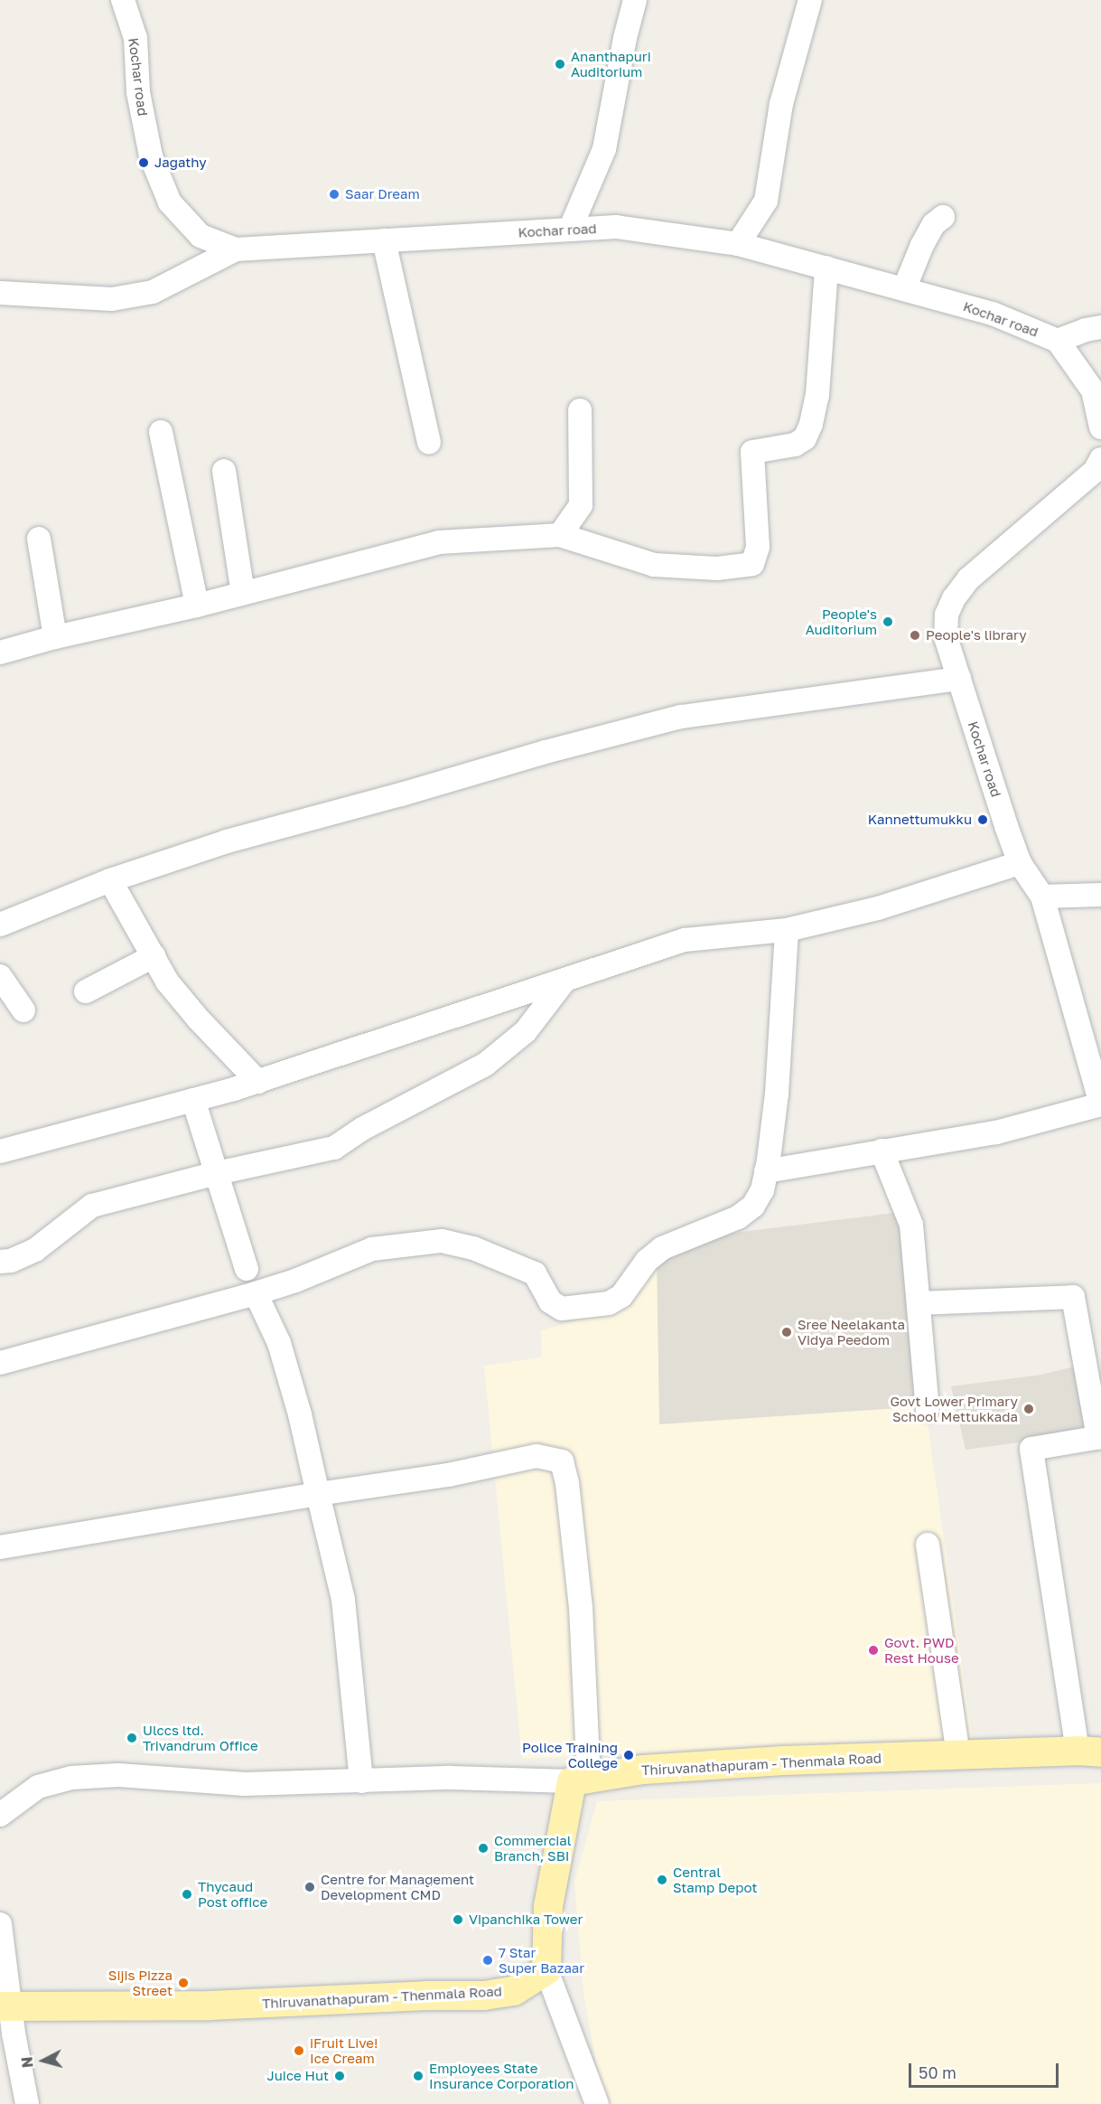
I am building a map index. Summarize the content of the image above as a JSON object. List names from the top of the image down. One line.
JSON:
{"streets":{"main road":["Thiruvanathapuram - Thenmala Road"],"street":["Kochar road"]},"places":["Ananthapuri Auditorium","Jagathy","Saar Dream","People's Auditorium","People's library","Kannettumukku","Sree Neelakanta Vidya Peedom","Govt Lower Primary School Mettukkada","Govt. PWD Rest House","Ulccs ltd. Trivandrum Office","Police Training College","Commercial Branch, SBI","Central Stamp Depot","Centre for Management Development CMD","Thycaud Post office","Vipanchika Tower","7 Star Super Bazaar","Sijis Pizza Street","iFruit Live! Ice Cream","Juice Hut","Employees State Insurance Corporation"],"scale_bar":"50 m","north":"left"}
